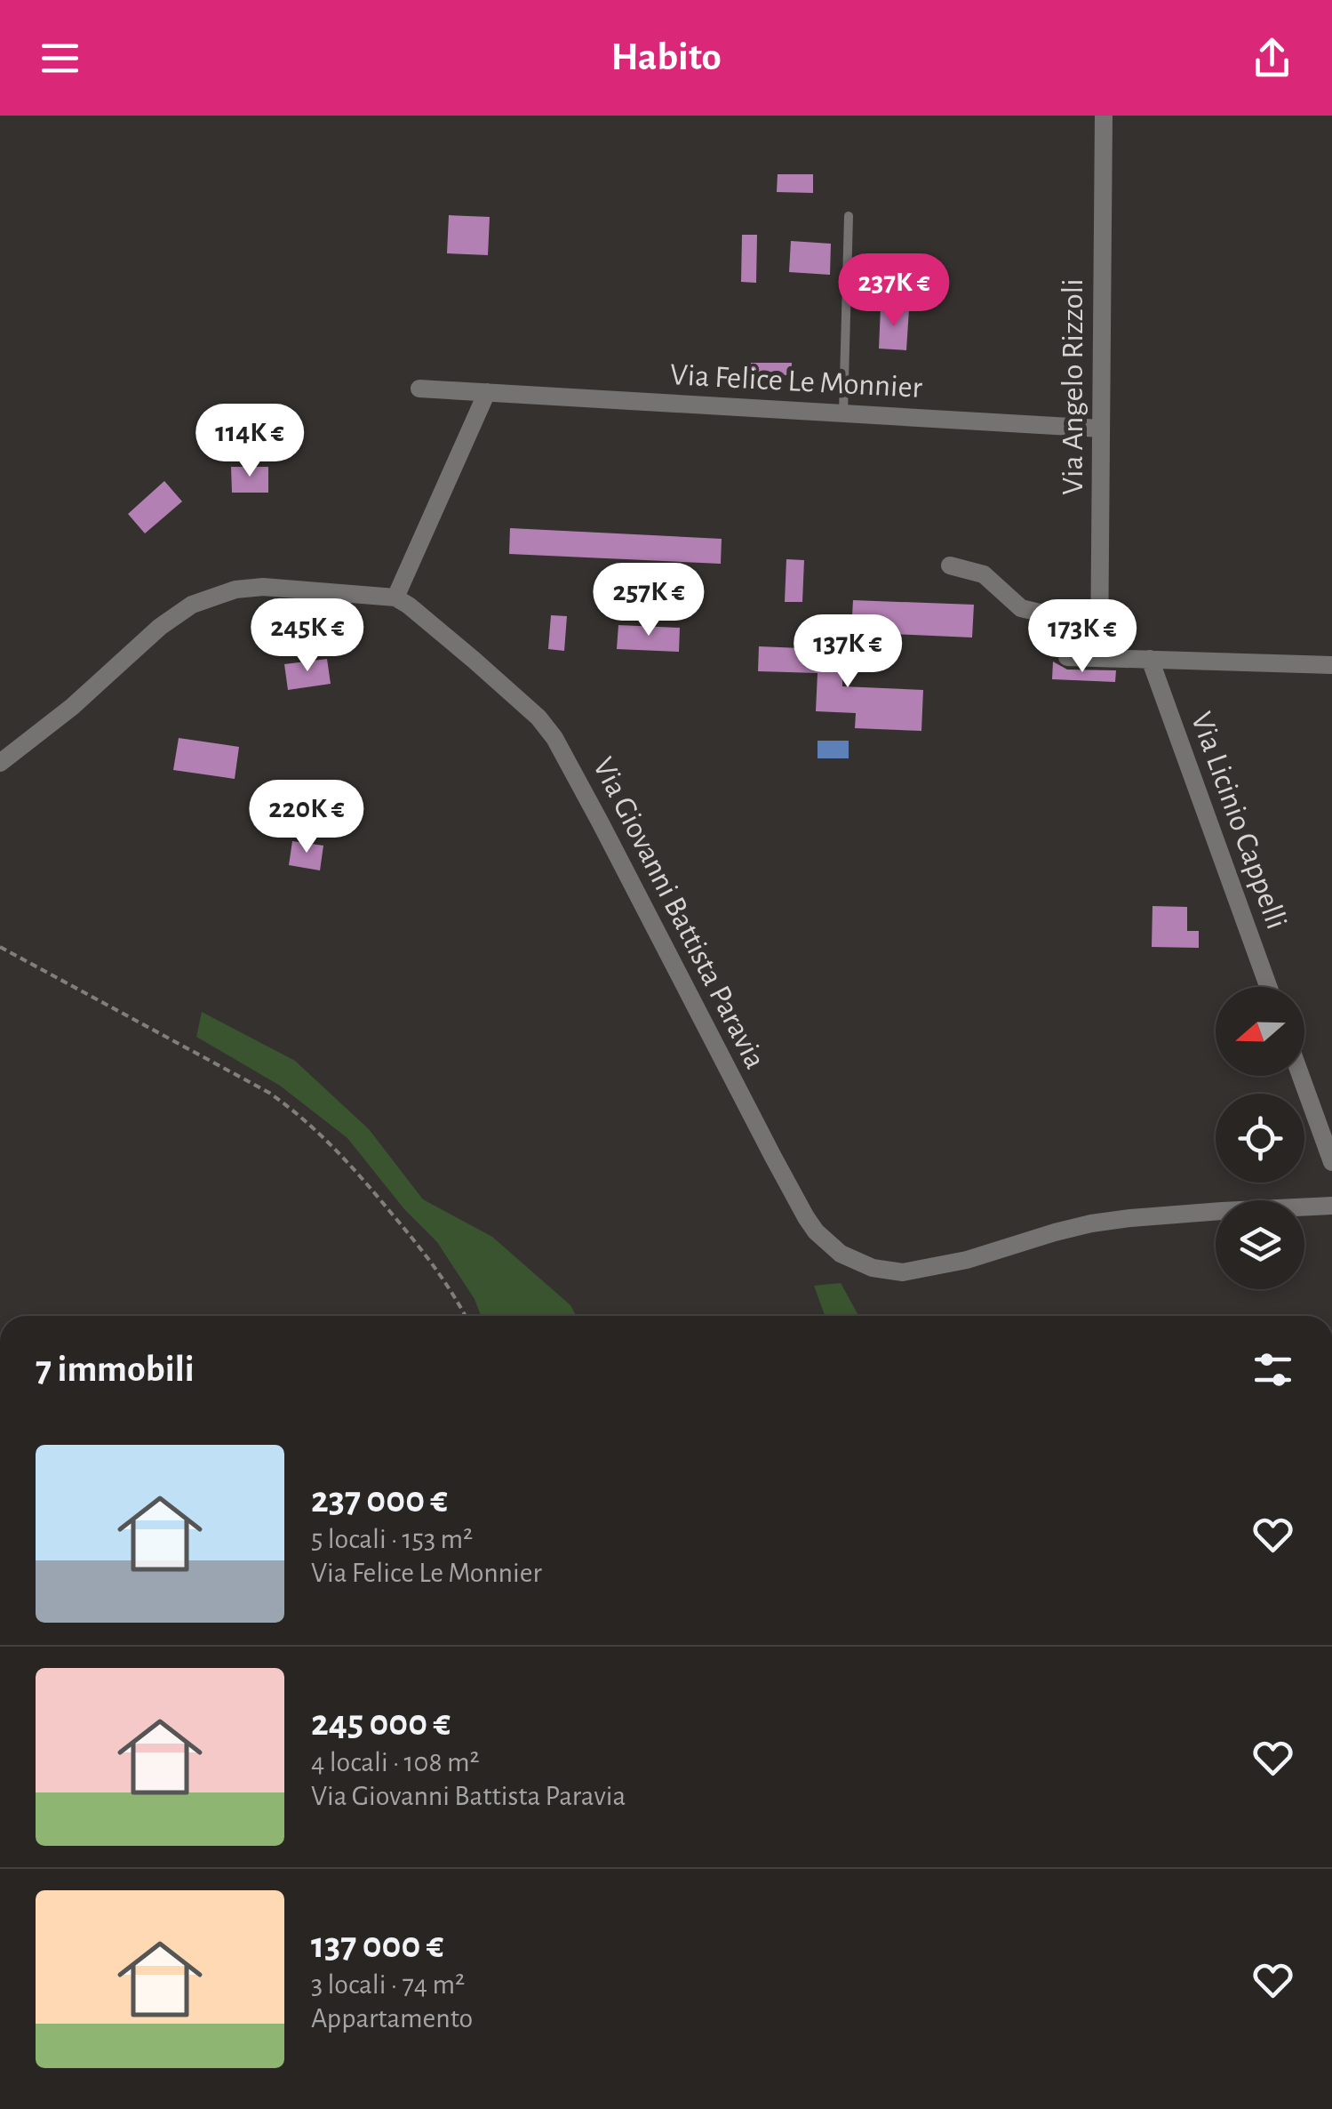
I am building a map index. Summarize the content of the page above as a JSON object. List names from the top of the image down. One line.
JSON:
{"streets":{"street":["Via Felice Le Monnier","Via Angelo Rizzoli","Via Licinio Cappelli","Via Giovanni Battista Paravia"]},"crossings":[["Via Felice Le Monnier","Via Angelo Rizzoli"]],"north":"left","page":{"header":"Habito","price":["237K €","114K €","257K €","245K €","173K €","137K €","220K €"],"heading":"7 immobili","list":[{"name":"237 000 €","note":"5 locali · 153 m² · Via Felice Le Monnier"},{"name":"245 000 €","note":"4 locali · 108 m² · Via Giovanni Battista Paravia"},{"name":"137 000 €","note":"3 locali · 74 m² · Appartamento"}]}}
